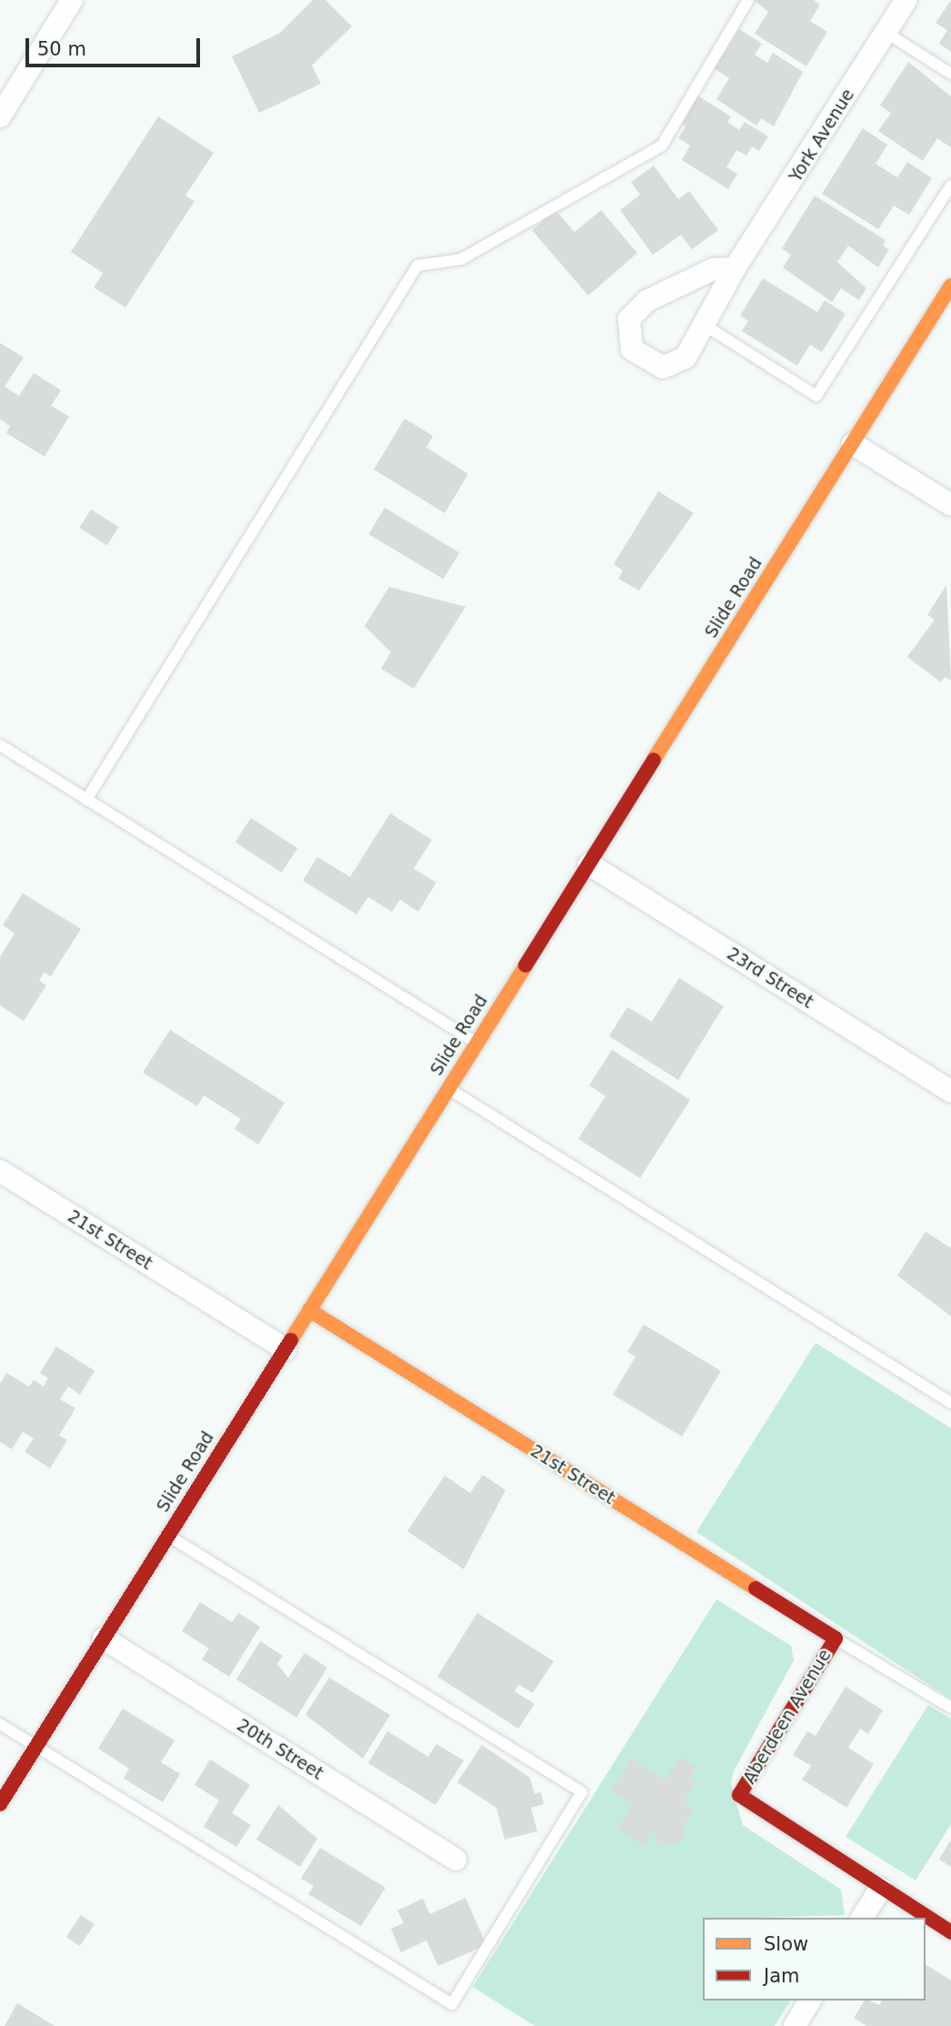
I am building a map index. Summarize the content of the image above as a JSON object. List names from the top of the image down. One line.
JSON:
{"streets":{"main road":["Slide Road","21st Street","Aberdeen Avenue"],"street":["York Avenue","23rd Street","20th Street"]},"crossings":[["Slide Road","23rd Street"],["Slide Road","21st Street"],["Slide Road","20th Street"],["21st Street","Aberdeen Avenue"]],"legend":["Slow","Jam"],"scale_bar":"50 m"}
